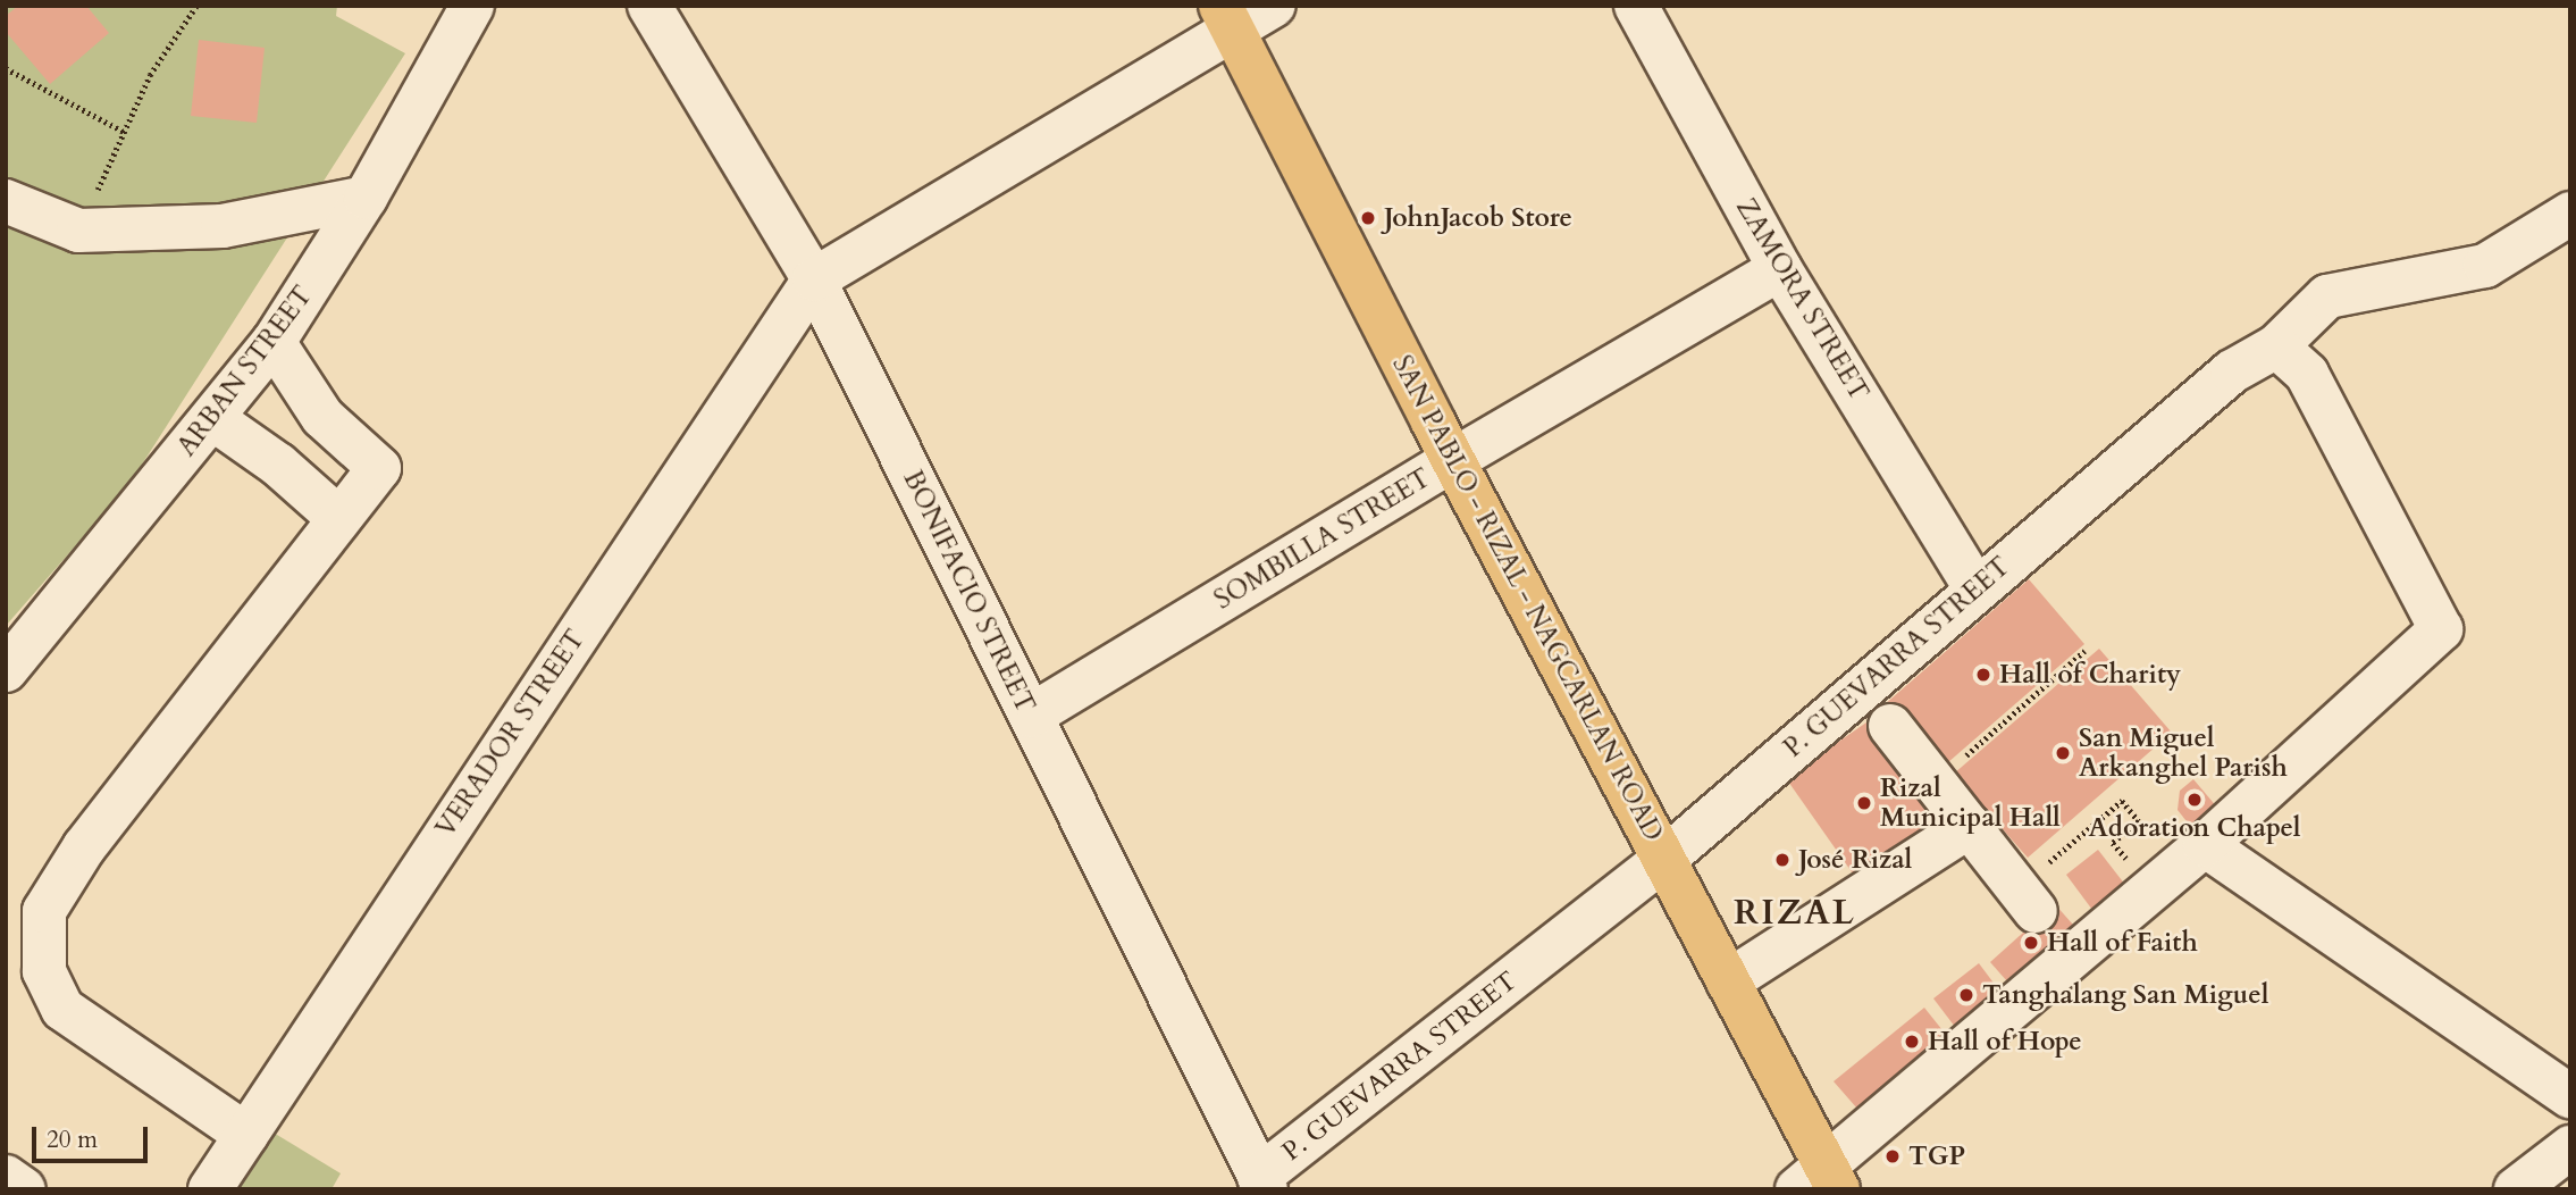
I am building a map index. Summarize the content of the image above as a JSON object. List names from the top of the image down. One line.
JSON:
{"streets":{"main road":["SAN PABLO - RIZAL - NAGCARLAN ROAD"],"street":["ZAMORA STREET","ARBAN STREET","SOMBILLA STREET","BONIFACIO STREET","P. GUEVARRA STREET","VERADOR STREET"]},"crossings":[["ZAMORA STREET","SOMBILLA STREET"],["ZAMORA STREET","P. GUEVARRA STREET"],["SOMBILLA STREET","BONIFACIO STREET"],["SOMBILLA STREET","SAN PABLO - RIZAL - NAGCARLAN ROAD"],["BONIFACIO STREET","P. GUEVARRA STREET"],["BONIFACIO STREET","VERADOR STREET"],["SAN PABLO - RIZAL - NAGCARLAN ROAD","P. GUEVARRA STREET"]],"districts":["RIZAL"],"places":["JohnJacob Store","Hall of Charity","San Miguel Arkanghel Parish","Adoration Chapel","Rizal Municipal Hall","José Rizal","Hall of Faith","Tanghalang San Miguel","Hall of Hope","TGP"],"scale_bar":"20 m"}
